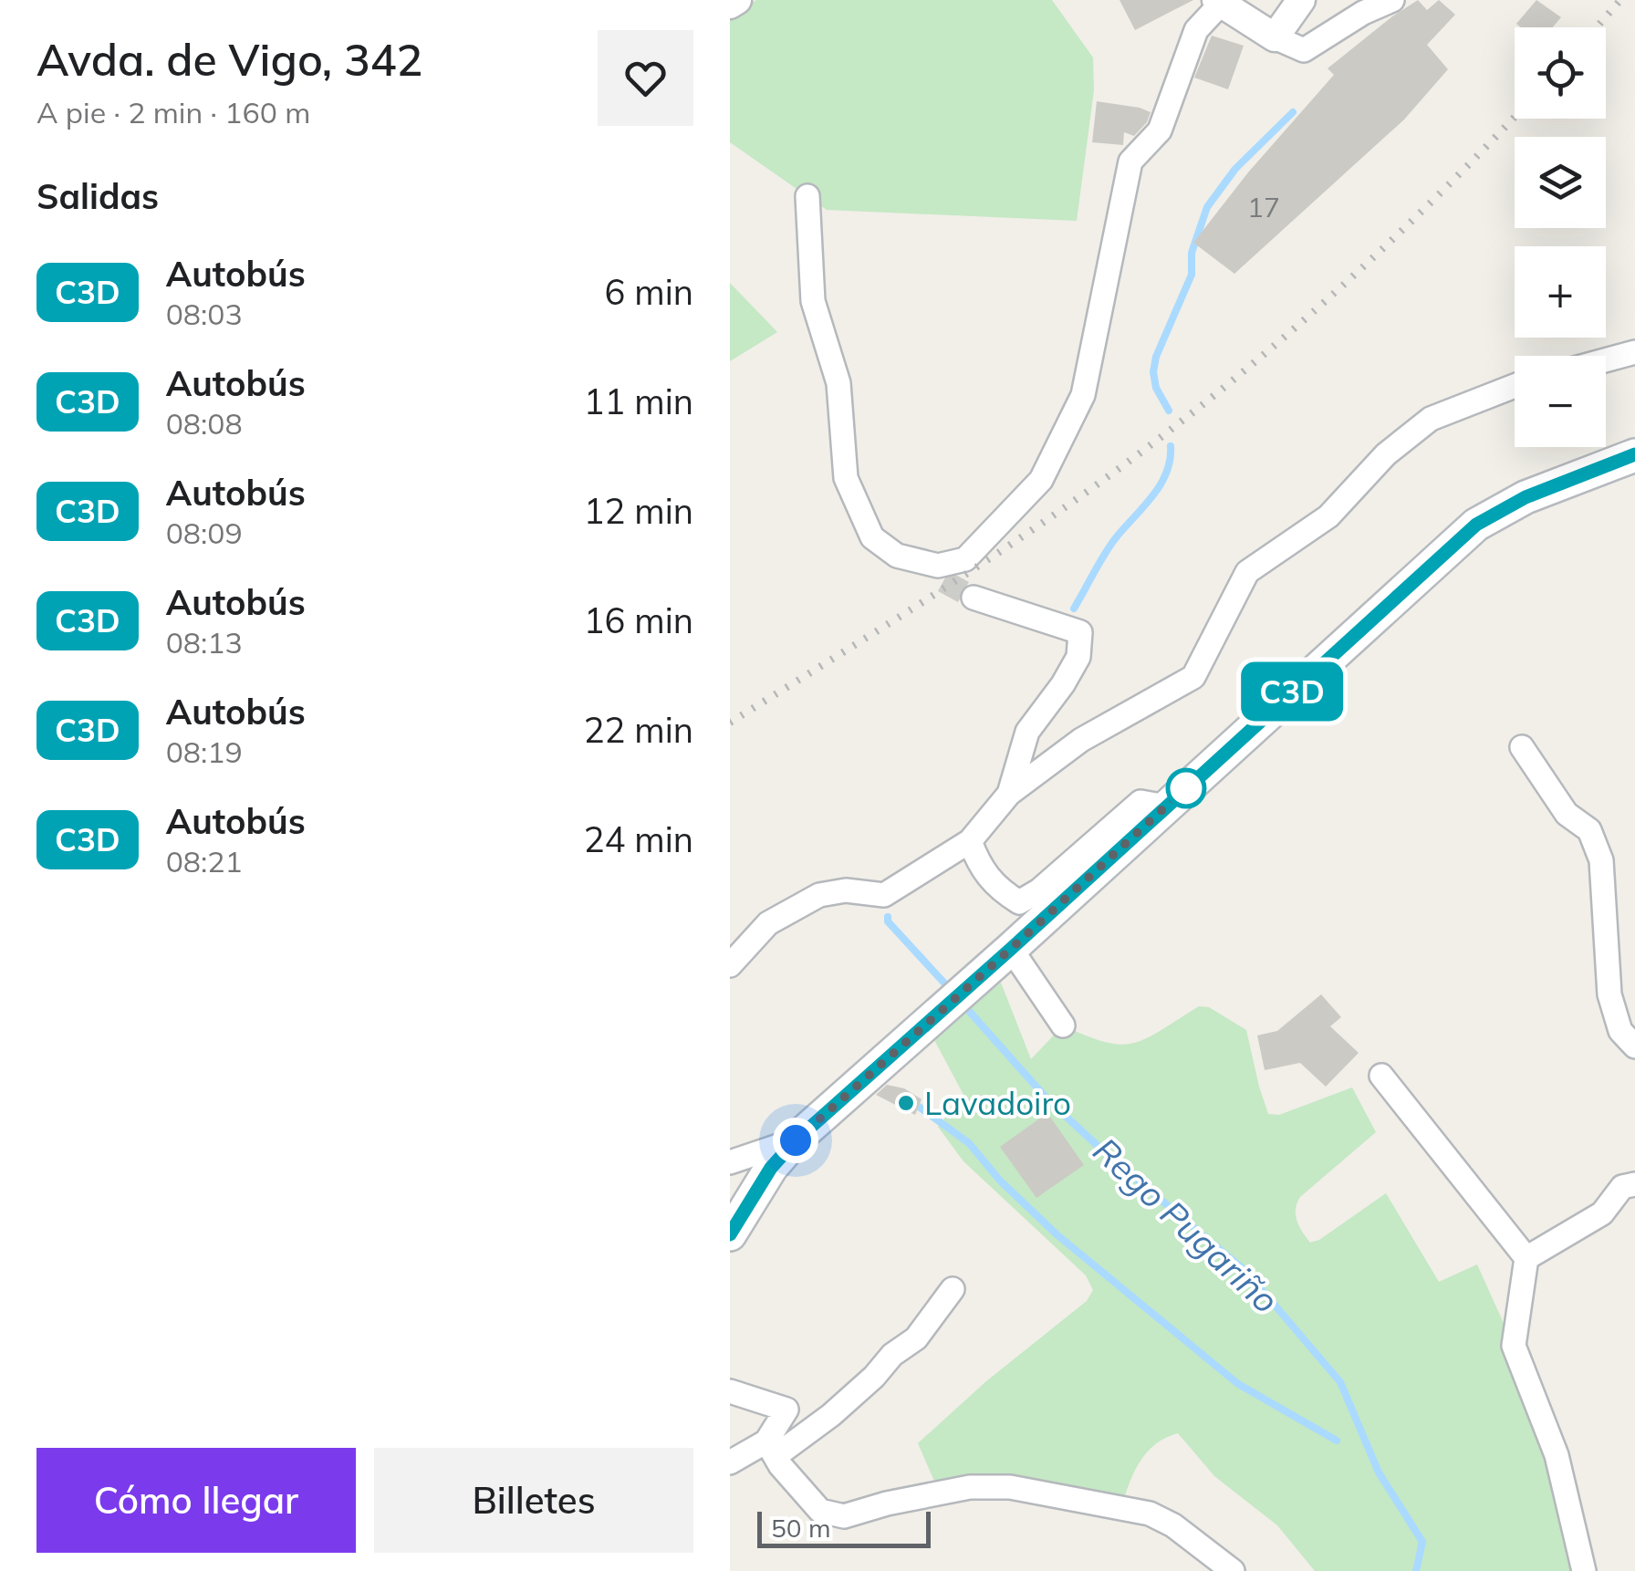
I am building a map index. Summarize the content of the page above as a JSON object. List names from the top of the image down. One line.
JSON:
{"water":["Rego Pugariño"],"places":["Lavadoiro"],"lines":["bus line C3D"],"house_numbers":["17"],"scale_bar":"50 m","page":{"heading":[["Avda. de Vigo, 342","A pie · 2 min · 160 m"],"Salidas"],"on_map":"C3D","map_buttons":["+","−"],"list":[{"mark":"C3D","name":"Autobús","note":"08:03","value":"6 min"},{"mark":"C3D","name":"Autobús","note":"08:08","value":"11 min"},{"mark":"C3D","name":"Autobús","note":"08:09","value":"12 min"},{"mark":"C3D","name":"Autobús","note":"08:13","value":"16 min"},{"mark":"C3D","name":"Autobús","note":"08:19","value":"22 min"},{"mark":"C3D","name":"Autobús","note":"08:21","value":"24 min"}],"buttons":["Cómo llegar","Billetes"],"scale":"50 m"}}
